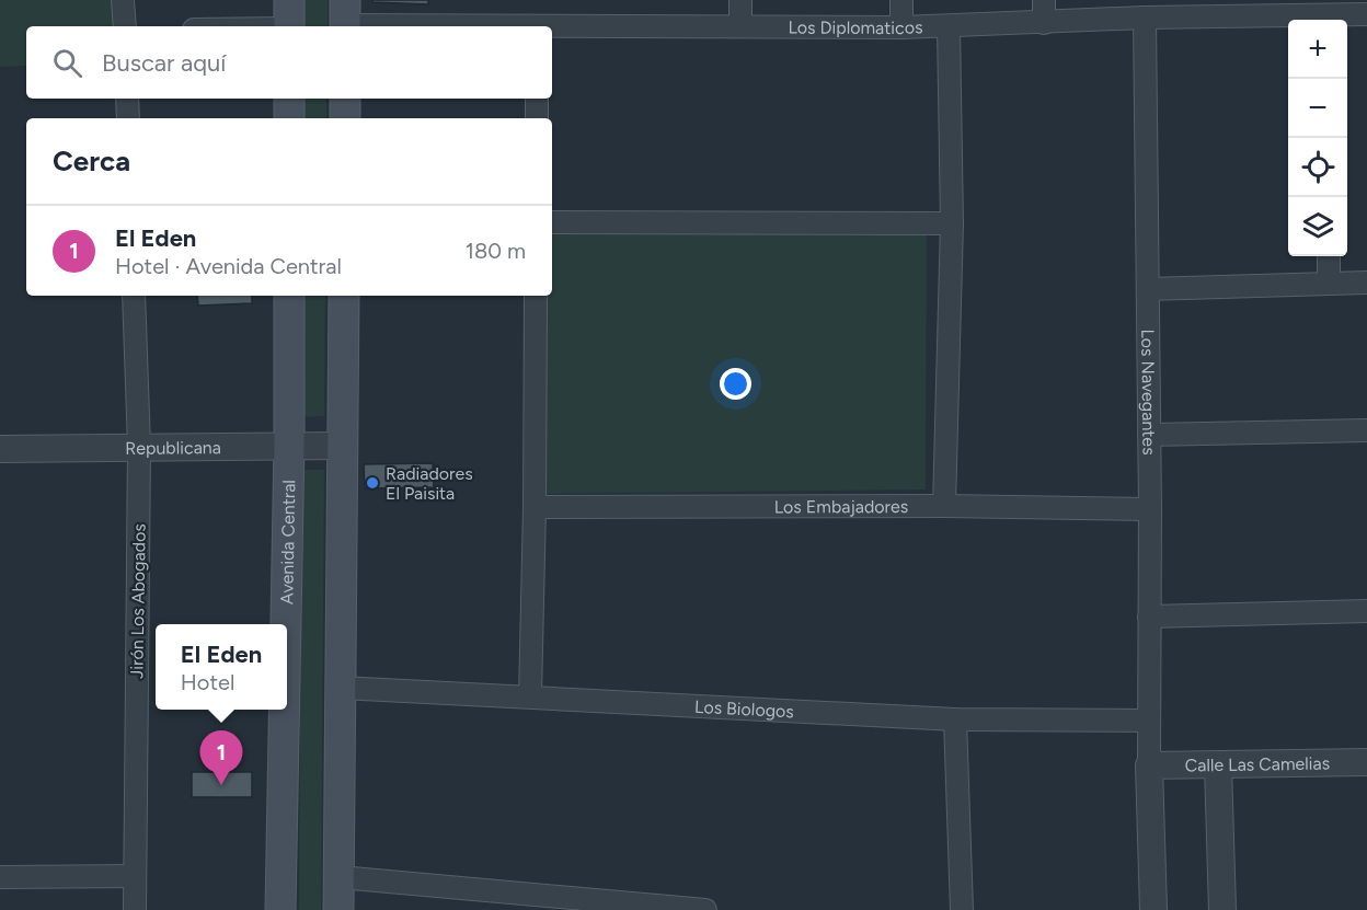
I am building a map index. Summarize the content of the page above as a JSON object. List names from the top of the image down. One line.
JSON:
{"streets":{"main road":["Avenida Central"],"street":["Los Diplomaticos","Los Navegantes","Republicana","Los Embajadores","Jirón Los Abogados","Los Biologos","Calle Las Camelias"]},"crossings":[["Los Diplomaticos","Los Navegantes"],["Los Navegantes","Los Embajadores"],["Los Navegantes","Los Biologos"],["Los Navegantes","Calle Las Camelias"],["Republicana","Avenida Central"],["Republicana","Jirón Los Abogados"]],"places":["Radiadores El Paisita"],"page":{"map_buttons":["+","−"],"search":"Buscar aquí","heading":"Cerca","list":[{"mark":"1","name":"El Eden","note":"Hotel · Avenida Central","value":"180 m"}],"popup":["El Eden","Hotel"],"pins":"1"}}
